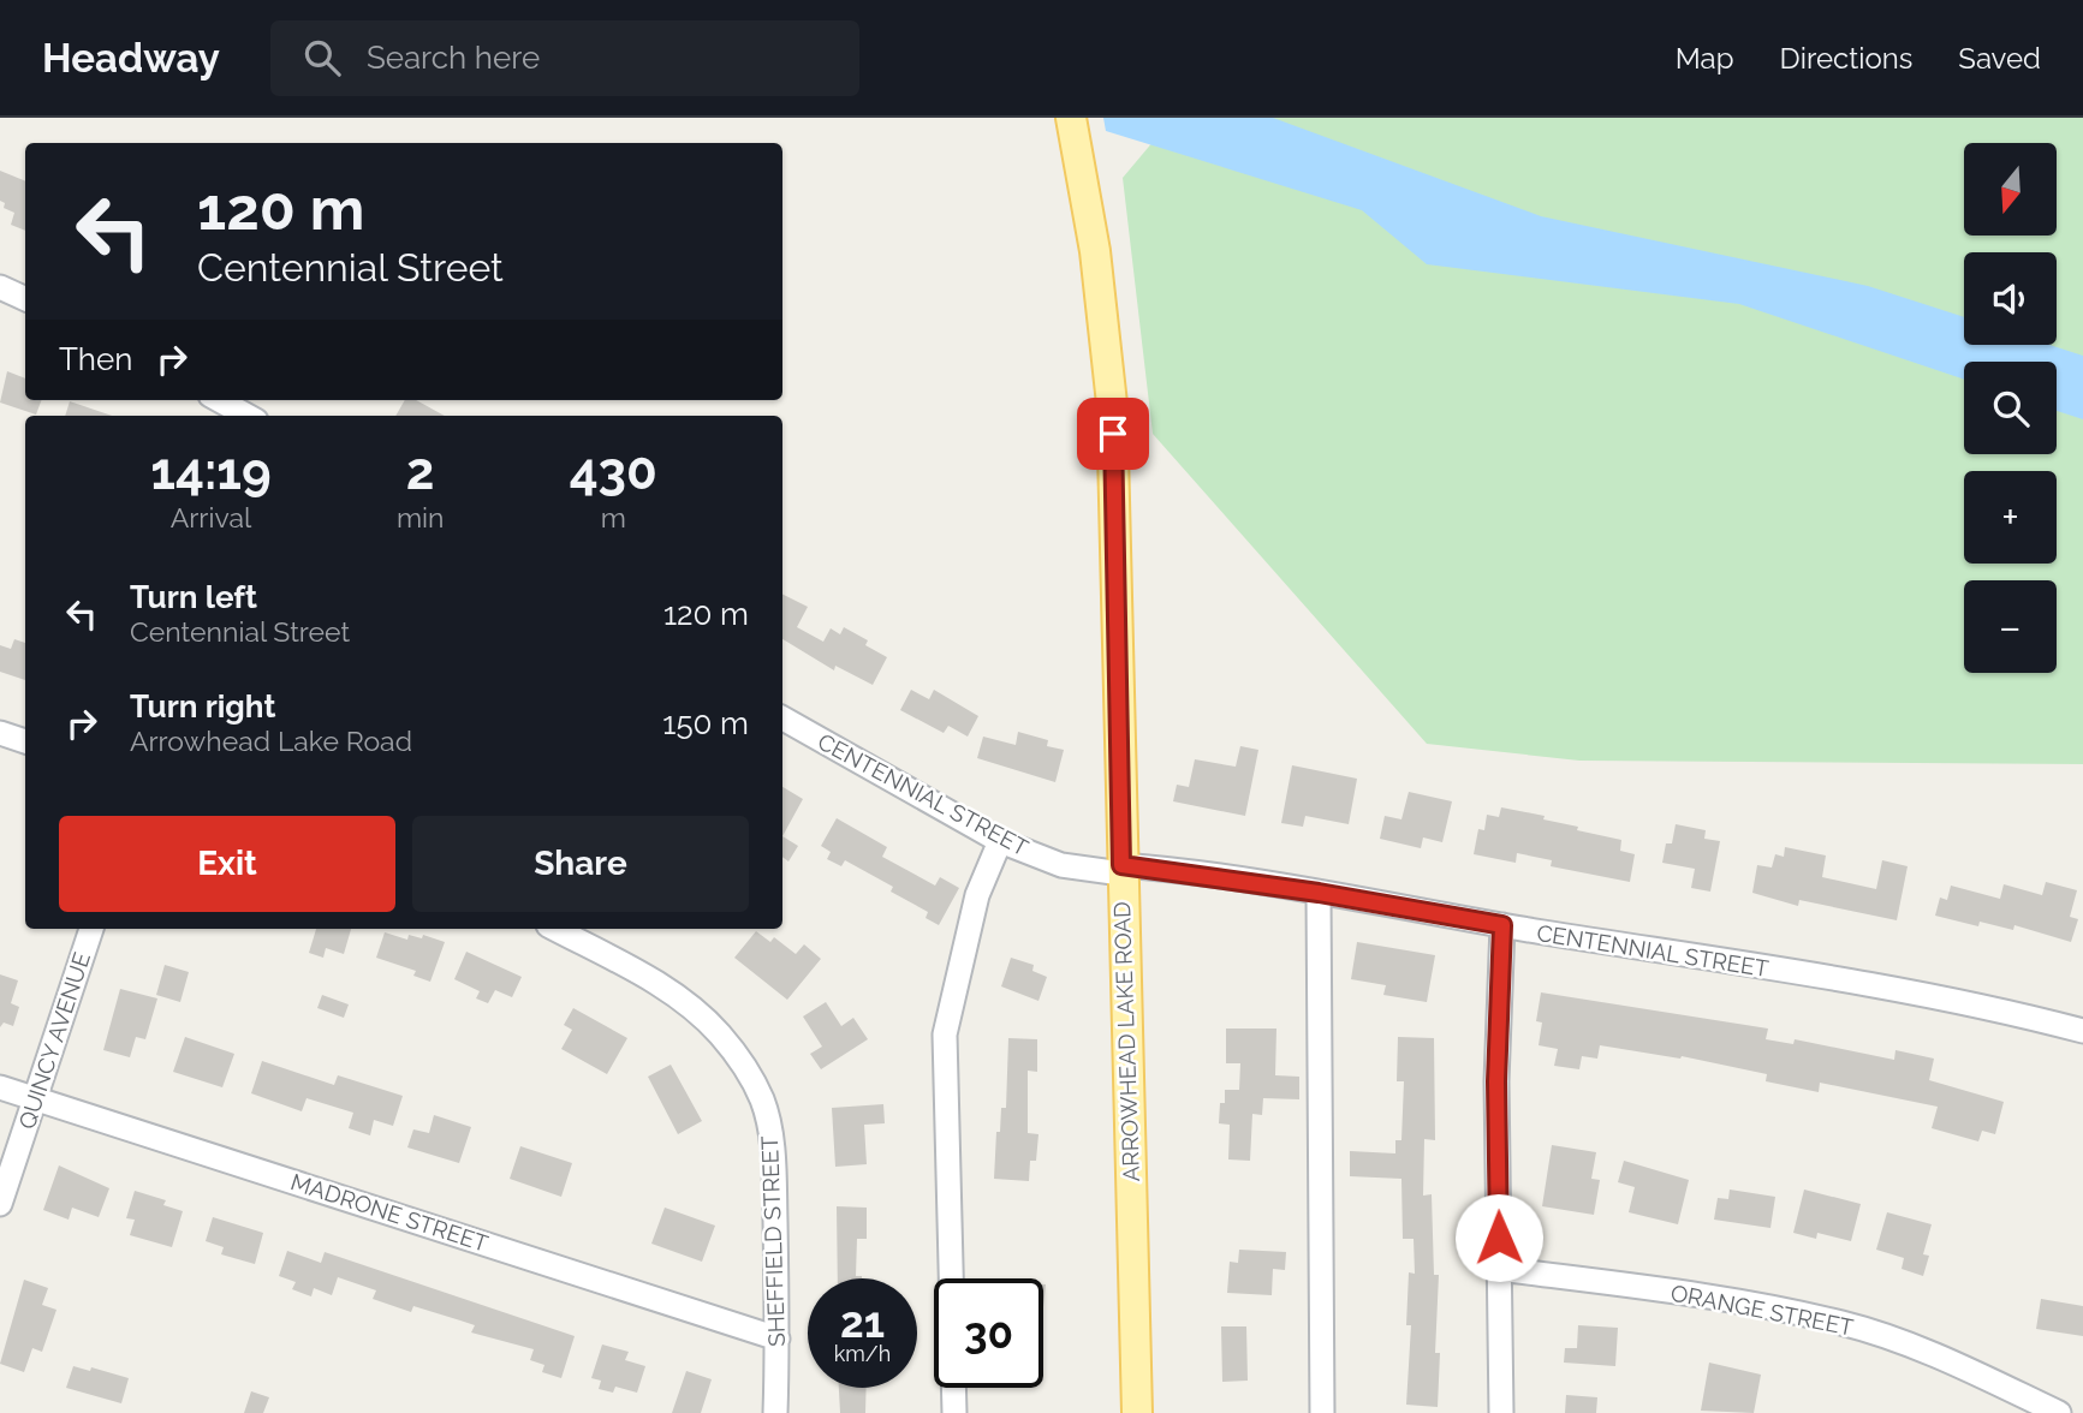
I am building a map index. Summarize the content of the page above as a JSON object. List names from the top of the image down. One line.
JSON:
{"streets":{"main road":["ARROWHEAD LAKE ROAD"],"street":["CENTENNIAL STREET","QUINCY AVENUE","MADRONE STREET","SHEFFIELD STREET","ORANGE STREET"]},"crossings":[["CENTENNIAL STREET","ARROWHEAD LAKE ROAD"],["QUINCY AVENUE","MADRONE STREET"],["MADRONE STREET","SHEFFIELD STREET"]],"north":"bottom","page":{"header":"Headway","search":"Search here","nav":["Map","Directions","Saved"],"map_buttons":["+","−"],"turn":["120 m","Centennial Street"],"then":"Then","eta":["14:19","Arrival","2","min","430","m"],"list":[{"name":"Turn left","note":"Centennial Street","value":"120 m"},{"name":"Turn right","note":"Arrowhead Lake Road","value":"150 m"}],"buttons":["Exit","Share"],"speed":"21 km/h","limit":"30"}}
